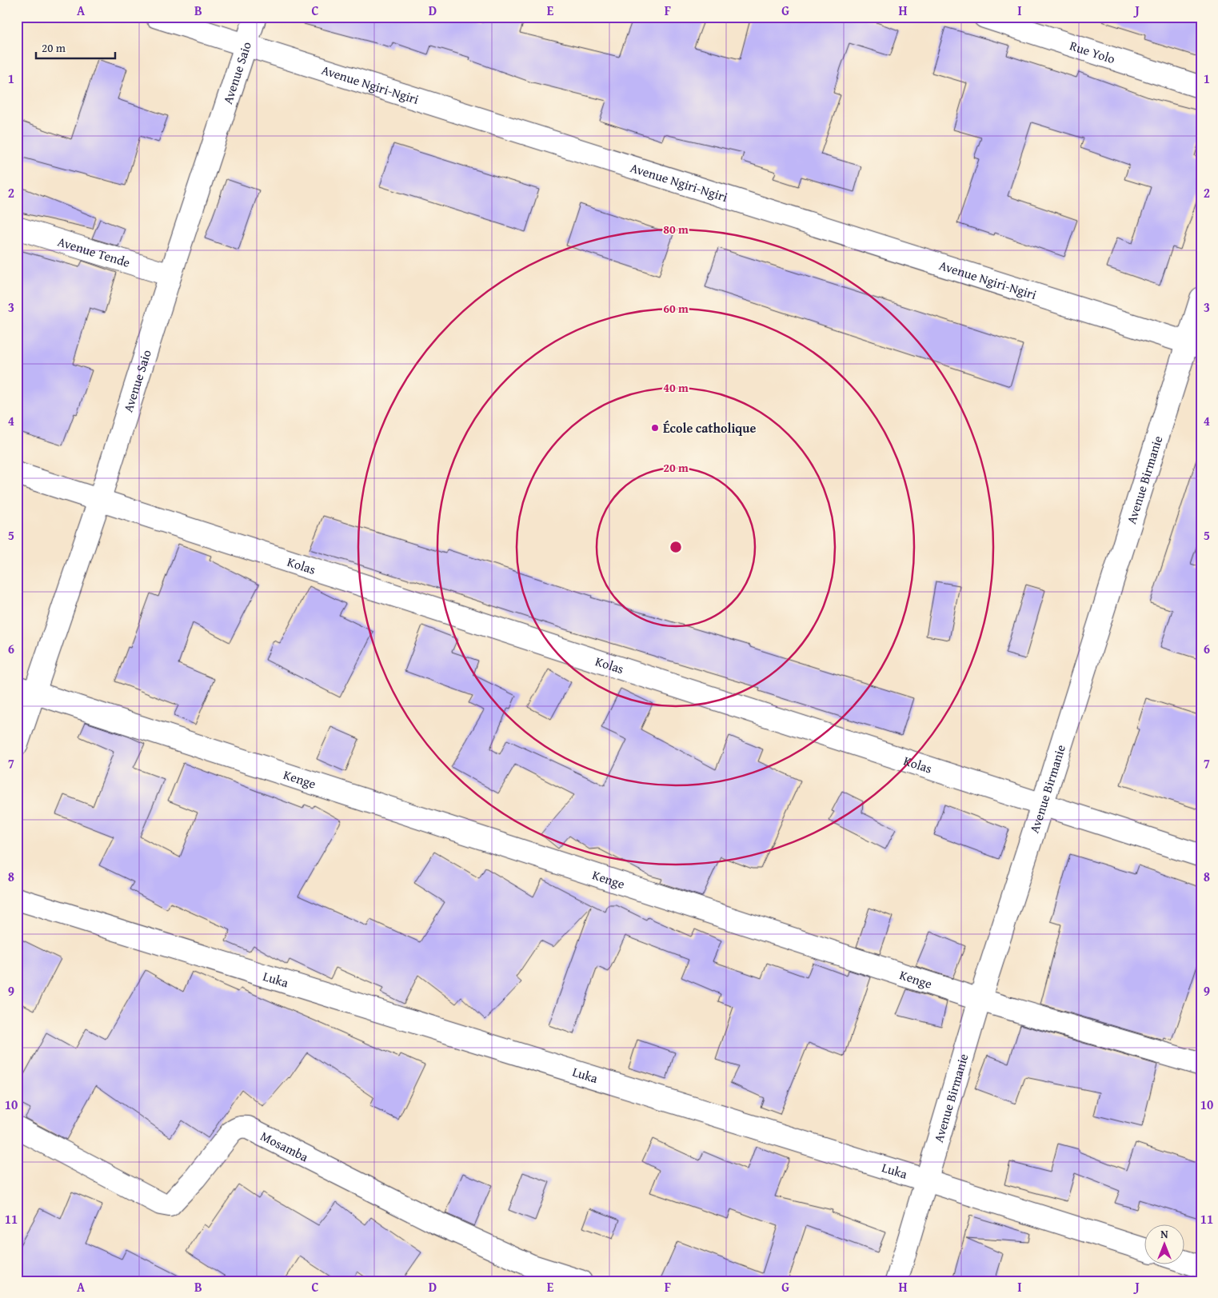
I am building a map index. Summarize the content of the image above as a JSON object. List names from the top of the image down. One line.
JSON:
{"streets":{"street":["Rue Yolo","Avenue Saio","Avenue Ngiri-Ngiri","Avenue Tende","Avenue Birmanie","Kolas","Kenge","Luka","Mosamba"]},"crossings":[["Avenue Saio","Avenue Ngiri-Ngiri"],["Avenue Saio","Avenue Tende"],["Avenue Saio","Kolas"],["Avenue Saio","Kenge"],["Avenue Ngiri-Ngiri","Avenue Birmanie"],["Avenue Birmanie","Kolas"],["Avenue Birmanie","Kenge"],["Avenue Birmanie","Luka"]],"places":["École catholique"],"scale_bar":"20 m","north":"top","grid":{"columns":["A","B","C","D","E","F","G","H","I","J"],"rows":["1","2","3","4","5","6","7","8","9","10","11"]},"rings":["80 m","60 m","40 m","20 m"]}
